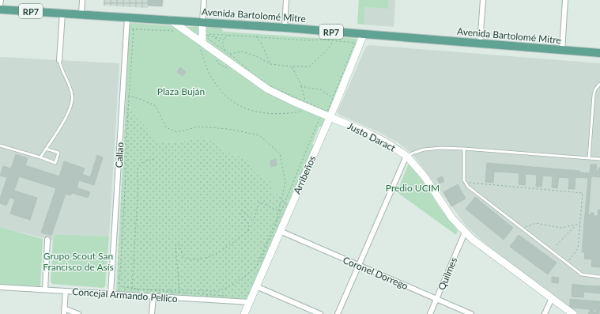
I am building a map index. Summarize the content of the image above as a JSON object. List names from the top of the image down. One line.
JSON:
{"streets":{"main road":["RP7","Avenida Bartolomé Mitre"],"street":["Justo Daract","Callao","Arribeños","Coronel Dorrego","Quilmes","Concejal Armando Pellico"]},"crossings":[["Avenida Bartolomé Mitre","Justo Daract"],["Avenida Bartolomé Mitre","Callao"],["Avenida Bartolomé Mitre","Arribeños"],["Justo Daract","Arribeños"],["Justo Daract","Quilmes"],["Callao","Concejal Armando Pellico"],["Arribeños","Coronel Dorrego"],["Arribeños","Concejal Armando Pellico"],["Coronel Dorrego","Quilmes"]],"parks":["Plaza Buján","Predio UCIM","Grupo Scout San Francisco de Asís"]}
